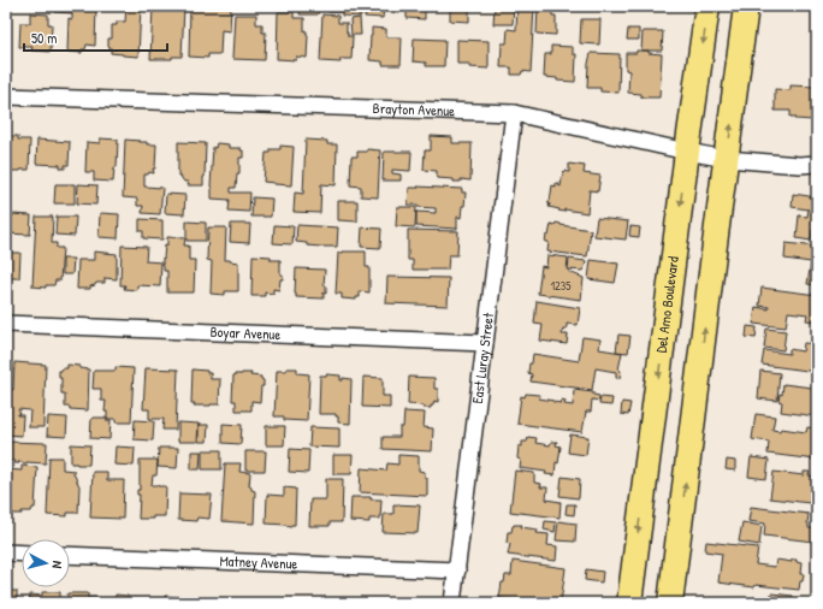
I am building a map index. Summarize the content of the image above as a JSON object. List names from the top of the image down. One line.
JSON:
{"streets":{"main road":["Del Amo Boulevard"],"street":["Brayton Avenue","Boyar Avenue","East Luray Street","Matney Avenue"]},"crossings":[["Brayton Avenue","Del Amo Boulevard"],["Brayton Avenue","East Luray Street"],["Boyar Avenue","East Luray Street"],["East Luray Street","Matney Avenue"]],"house_numbers":["1235"],"scale_bar":"50 m","north":"right"}
